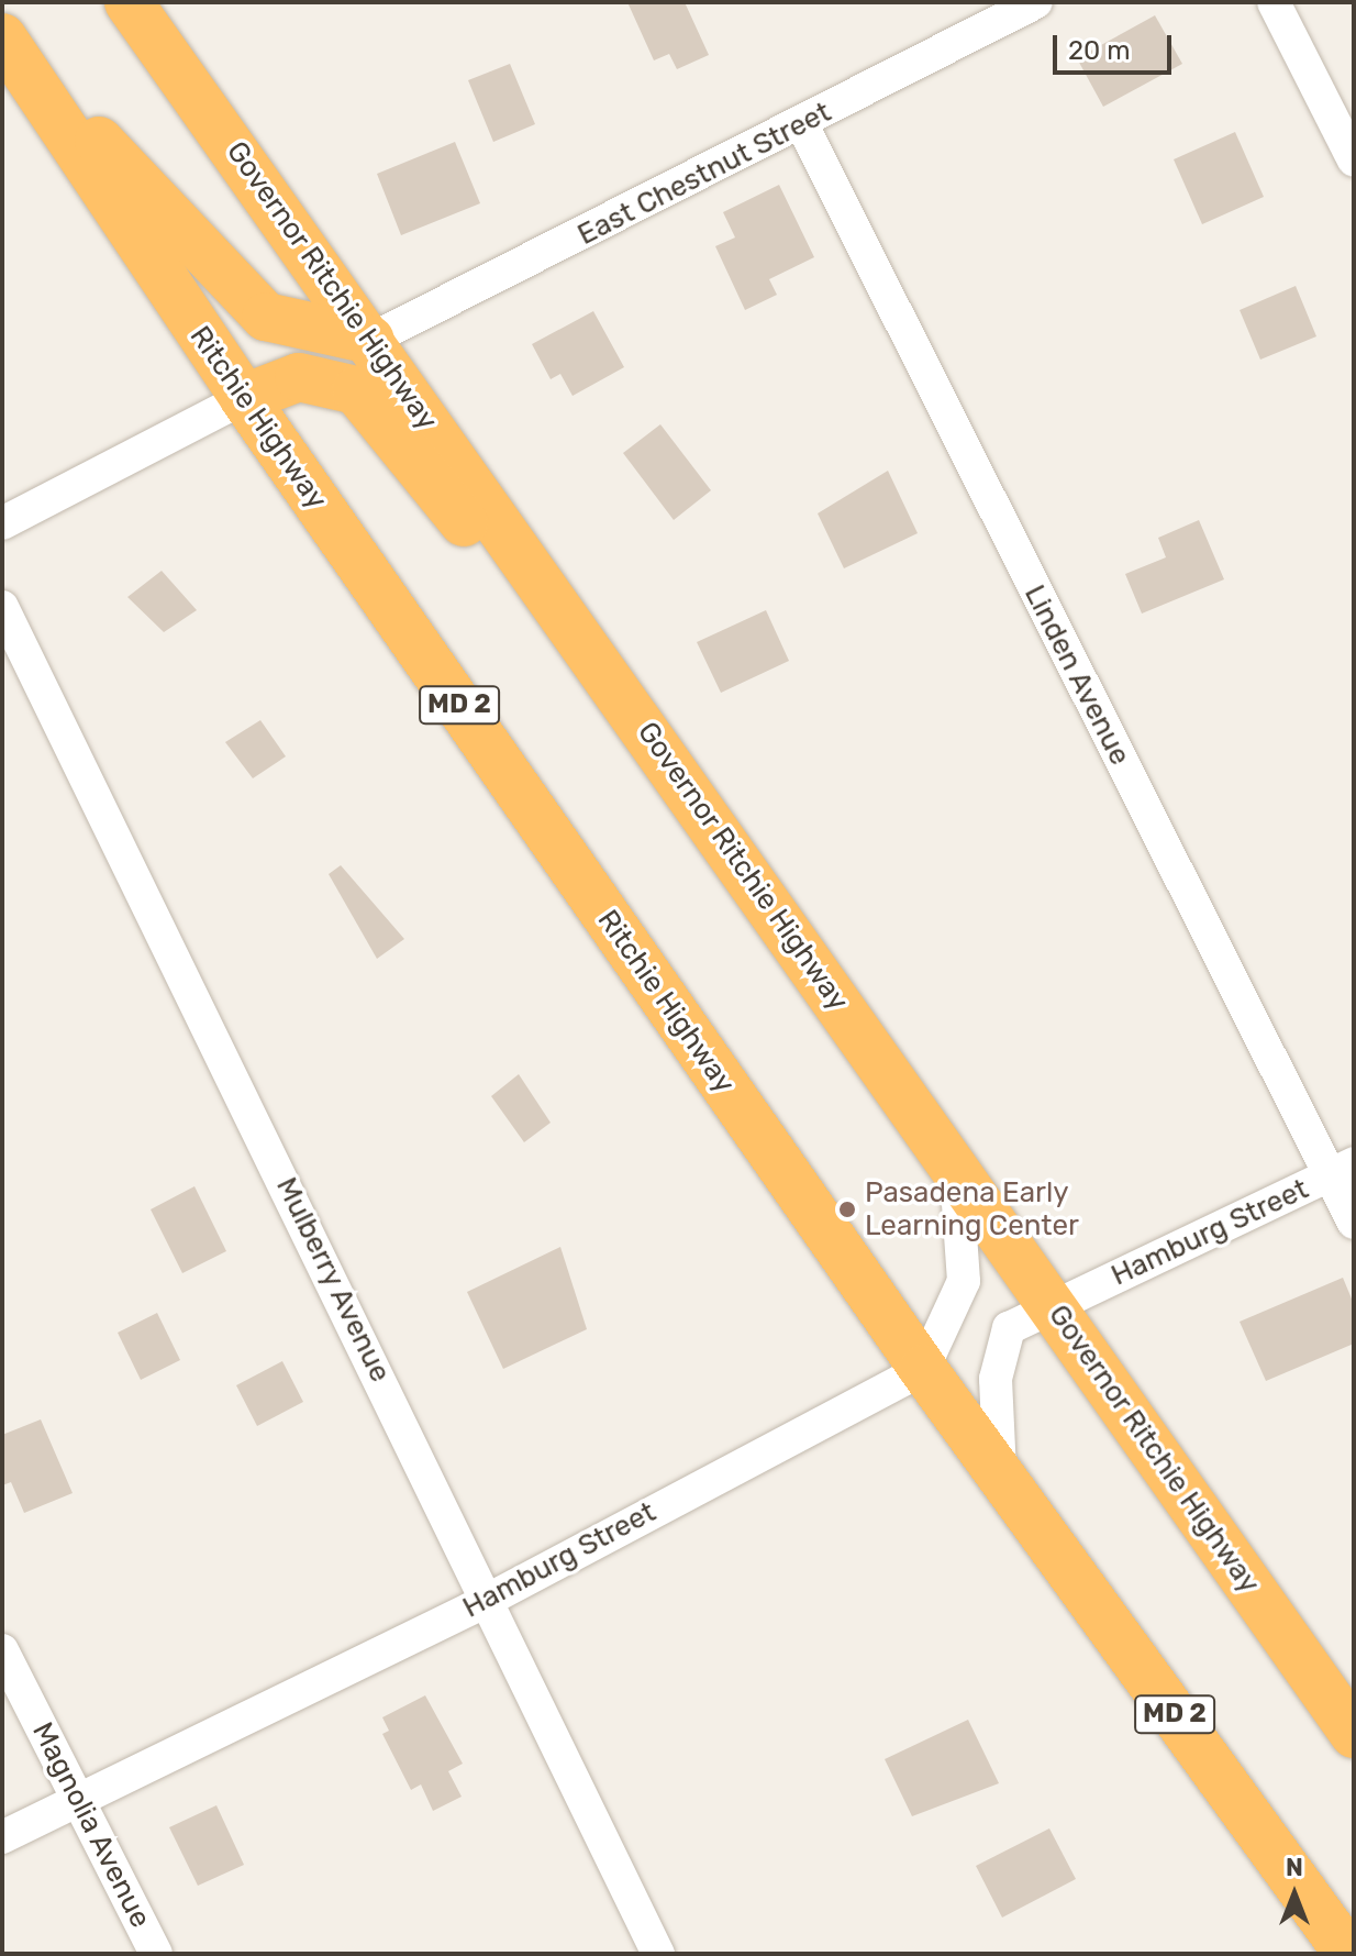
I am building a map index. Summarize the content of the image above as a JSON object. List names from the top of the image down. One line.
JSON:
{"streets":{"highway":["Governor Ritchie Highway","Ritchie Highway","MD 2"],"street":["East Chestnut Street","Linden Avenue","Hamburg Street","Mulberry Avenue","Magnolia Avenue"]},"crossings":[["East Chestnut Street","Governor Ritchie Highway"],["East Chestnut Street","Linden Avenue"],["Governor Ritchie Highway","Hamburg Street"],["Ritchie Highway","Hamburg Street"],["Linden Avenue","Hamburg Street"],["Hamburg Street","Mulberry Avenue"],["Hamburg Street","Magnolia Avenue"]],"places":["Pasadena Early Learning Center"],"scale_bar":"20 m","north":"top"}
